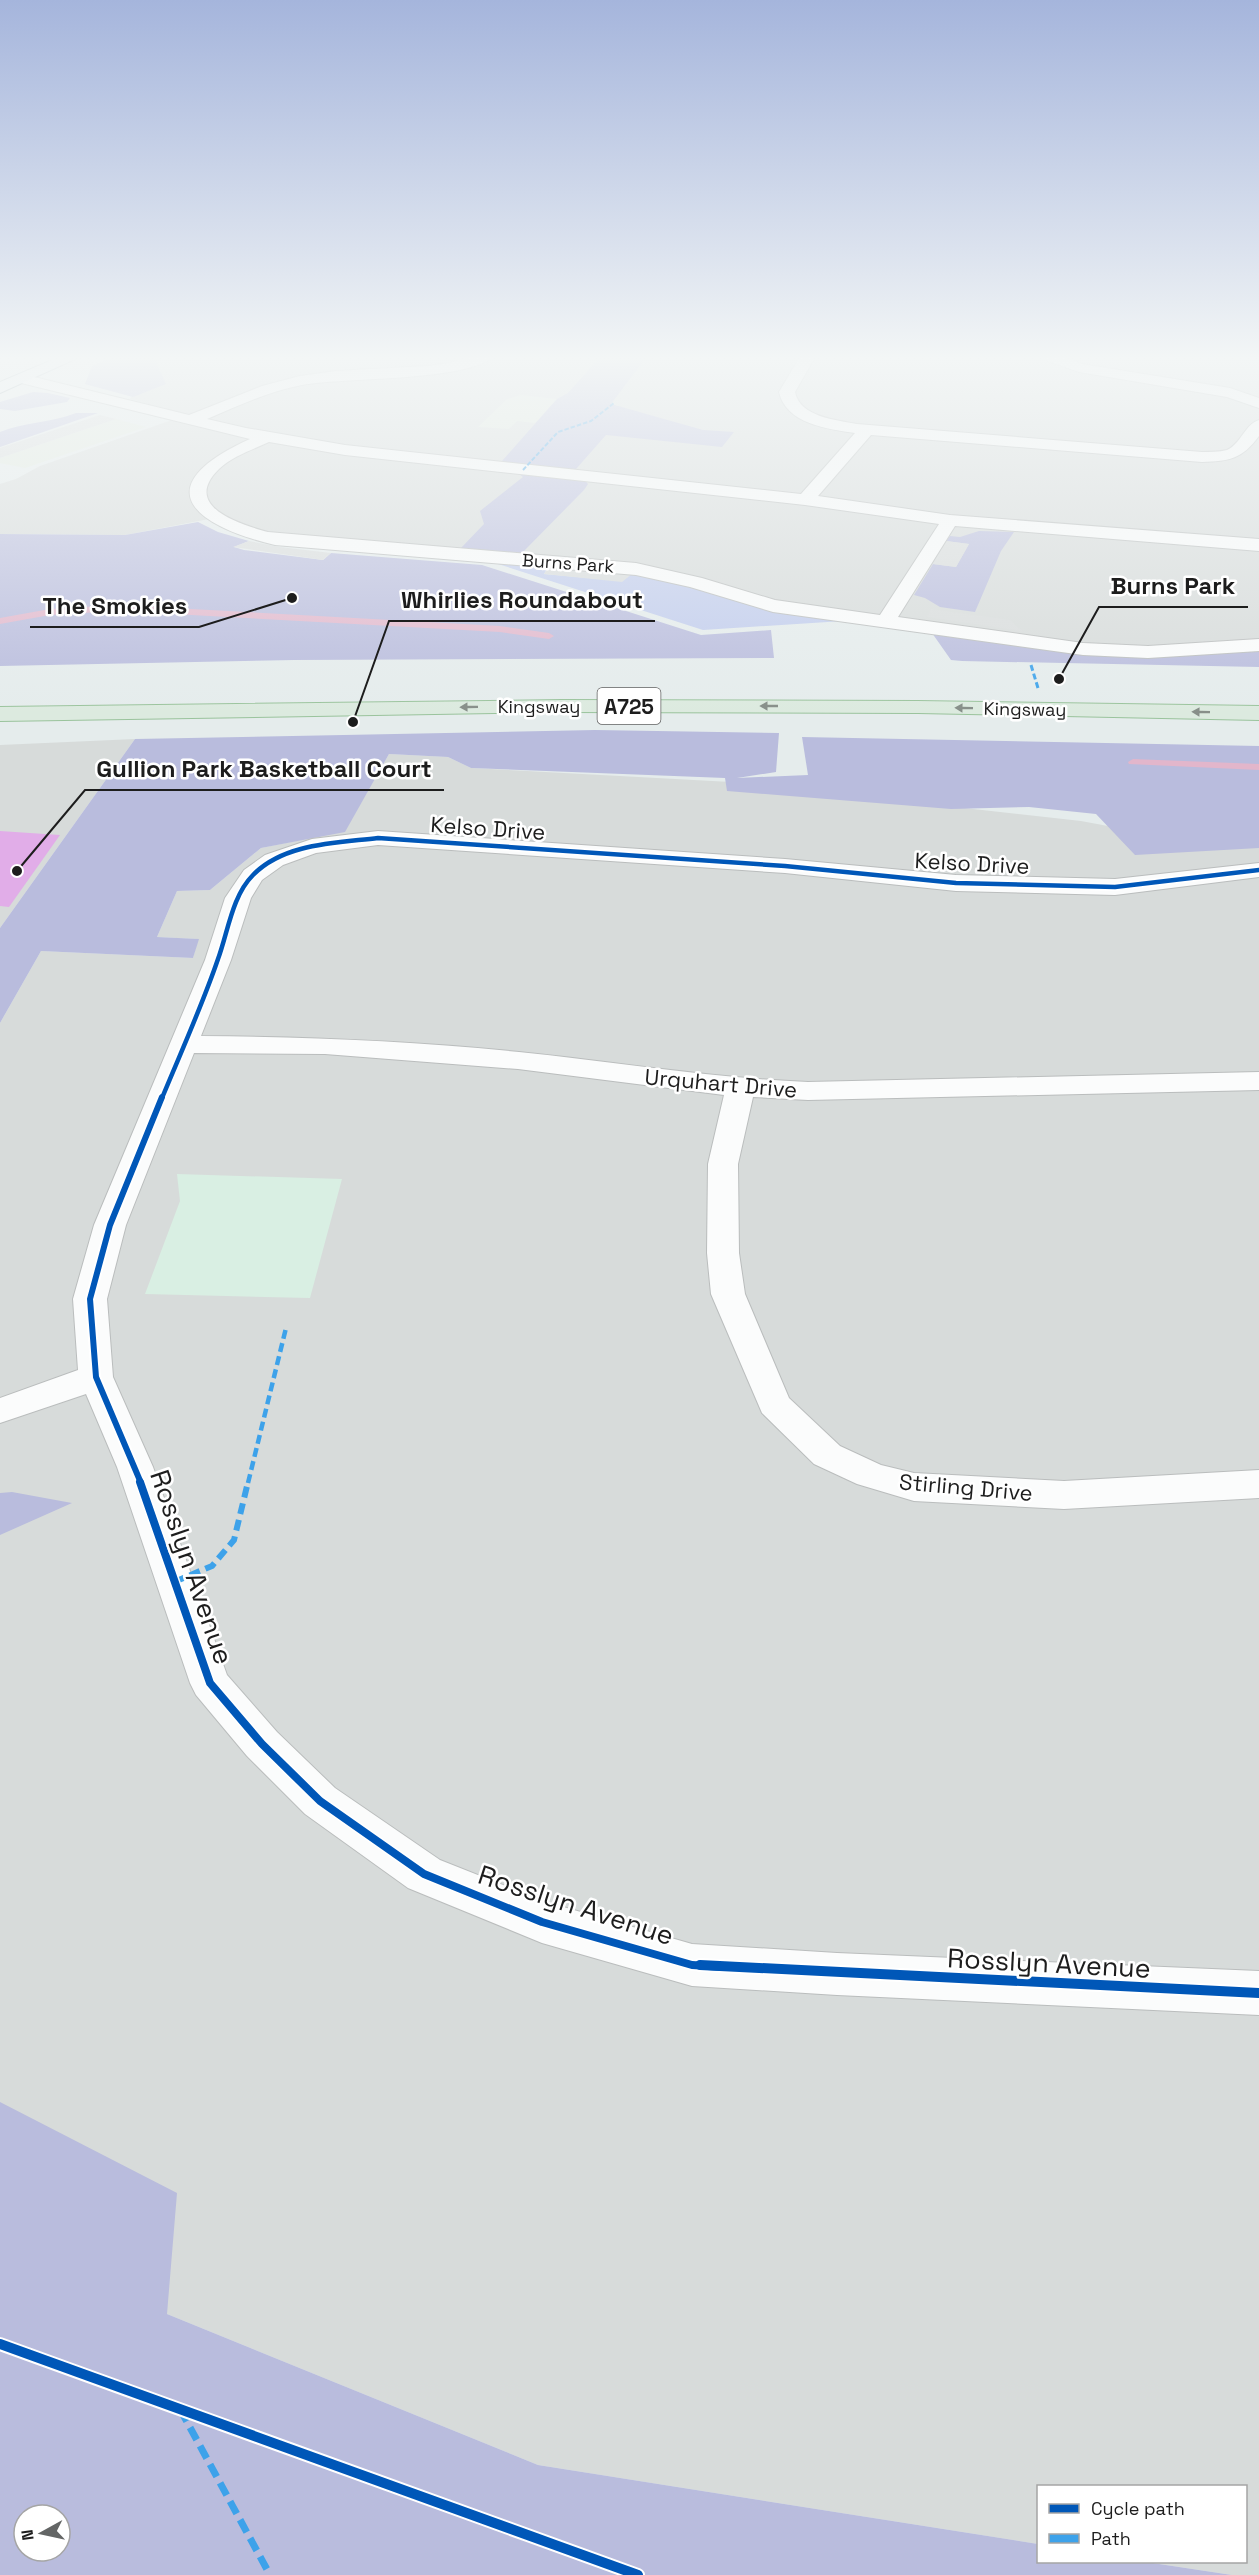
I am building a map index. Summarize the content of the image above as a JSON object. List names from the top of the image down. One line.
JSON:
{"streets":{"highway":["Kingsway","A725"],"street":["Burns Park","Kelso Drive","Urquhart Drive","Stirling Drive","Rosslyn Avenue"]},"crossings":[["Kelso Drive","Urquhart Drive"],["Kelso Drive","Rosslyn Avenue"],["Urquhart Drive","Stirling Drive"]],"one_way":["Kingsway"],"places":["The Smokies","Burns Park","Whirlies Roundabout","Gullion Park Basketball Court"],"legend":["Cycle path","Path"],"north":"left"}
